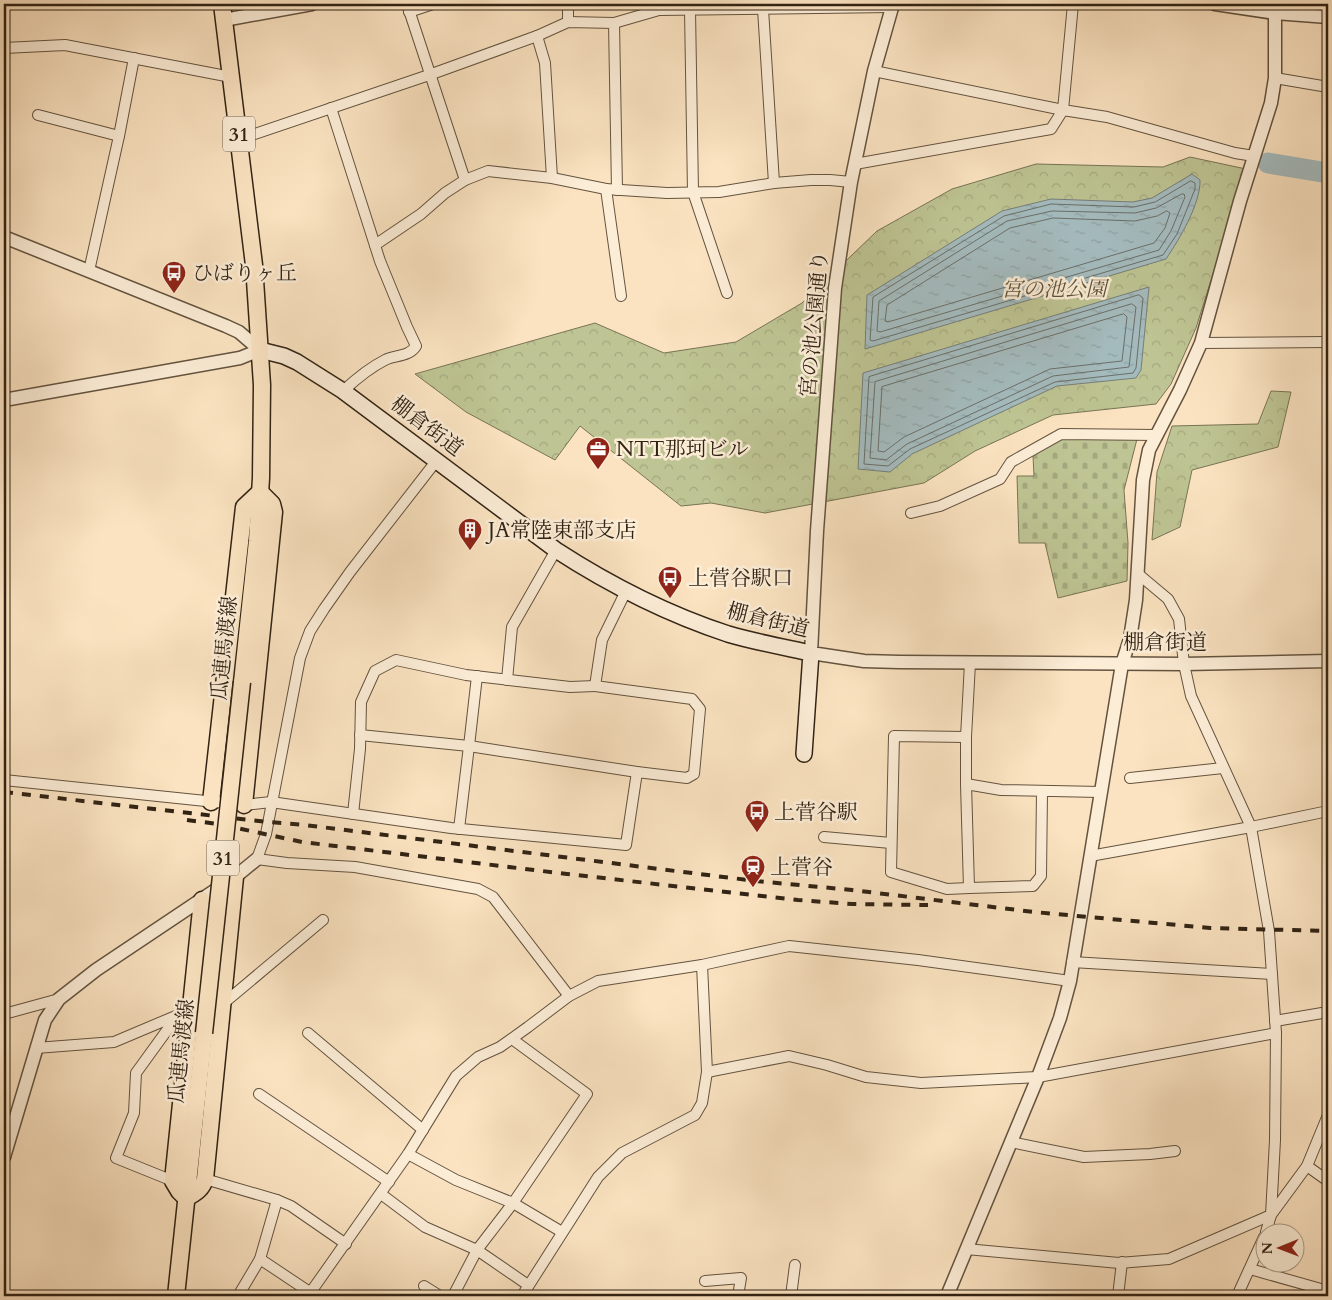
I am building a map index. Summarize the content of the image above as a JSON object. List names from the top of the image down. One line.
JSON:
{"streets":{"main road":["31","棚倉街道","瓜連馬渡線"],"street":["宮の池公園通り"]},"crossings":[["宮の池公園通り","棚倉街道"],["棚倉街道","瓜連馬渡線"]],"parks":["宮の池公園"],"places":{"bus stop":["ひばりヶ丘","上菅谷駅口","上菅谷駅"],"office":["NTT那珂ビル"],"building":["JA常陸東部支店"],"station":["上菅谷"]},"north":"left"}
